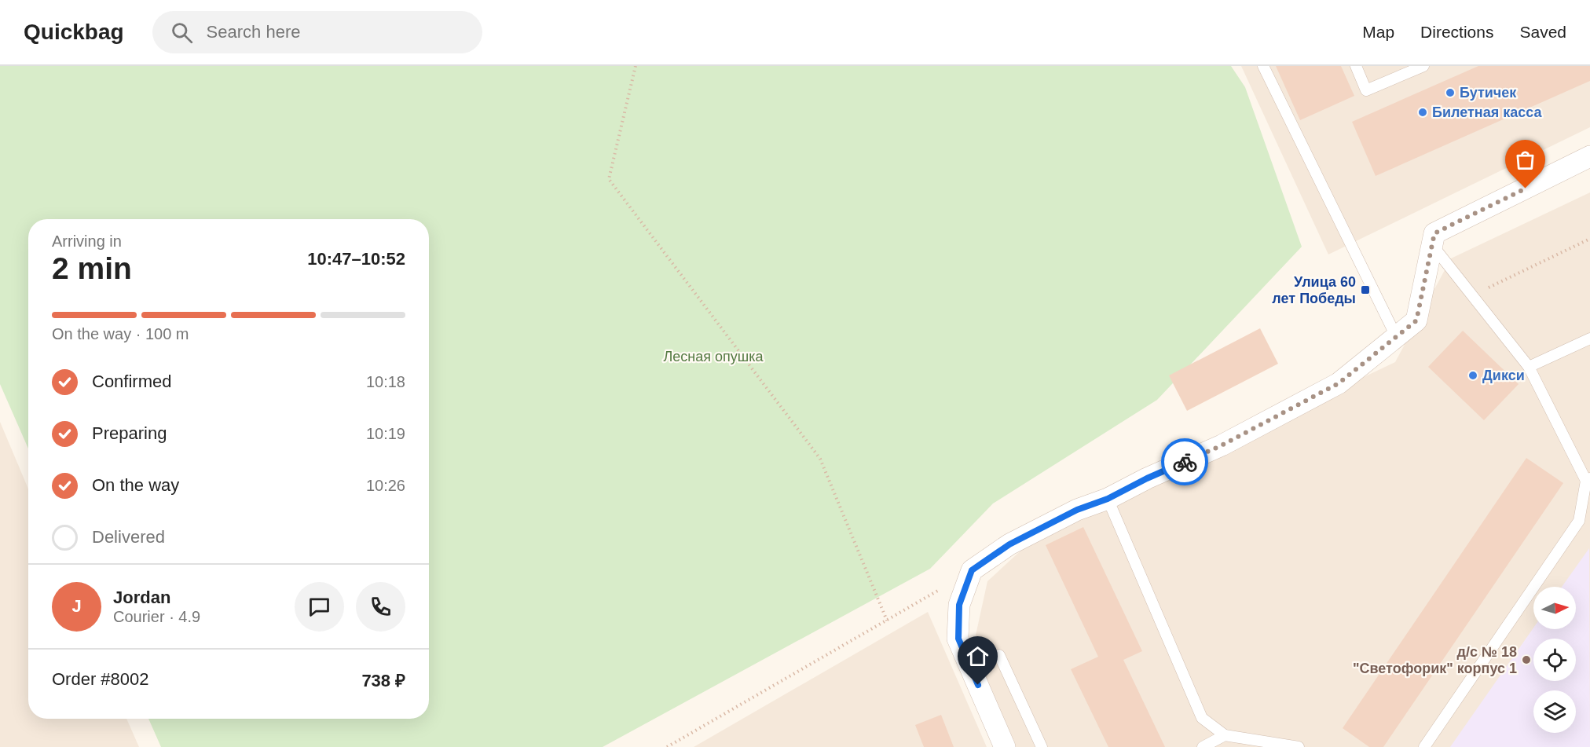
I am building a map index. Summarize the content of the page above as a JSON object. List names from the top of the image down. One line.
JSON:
{"parks":["Лесная опушка"],"places":{"other":["Бутичек","Билетная касса","Дикси","д/с № 18 \"Светофорик\" корпус 1"],"transit":["Улица 60 лет Победы"]},"north":"right","page":{"header":"Quickbag","search":"Search here","nav":["Map","Directions","Saved"],"heading":["2 min","Arriving in","10:47–10:52"],"panel":["Jordan","Courier · 4.9","Order #8002","738 ₽"],"bar":"On the way · 100 m","list":[["Confirmed","10:18"],["Preparing","10:19"],["On the way","10:26"],"Delivered"],"round":"J"}}
